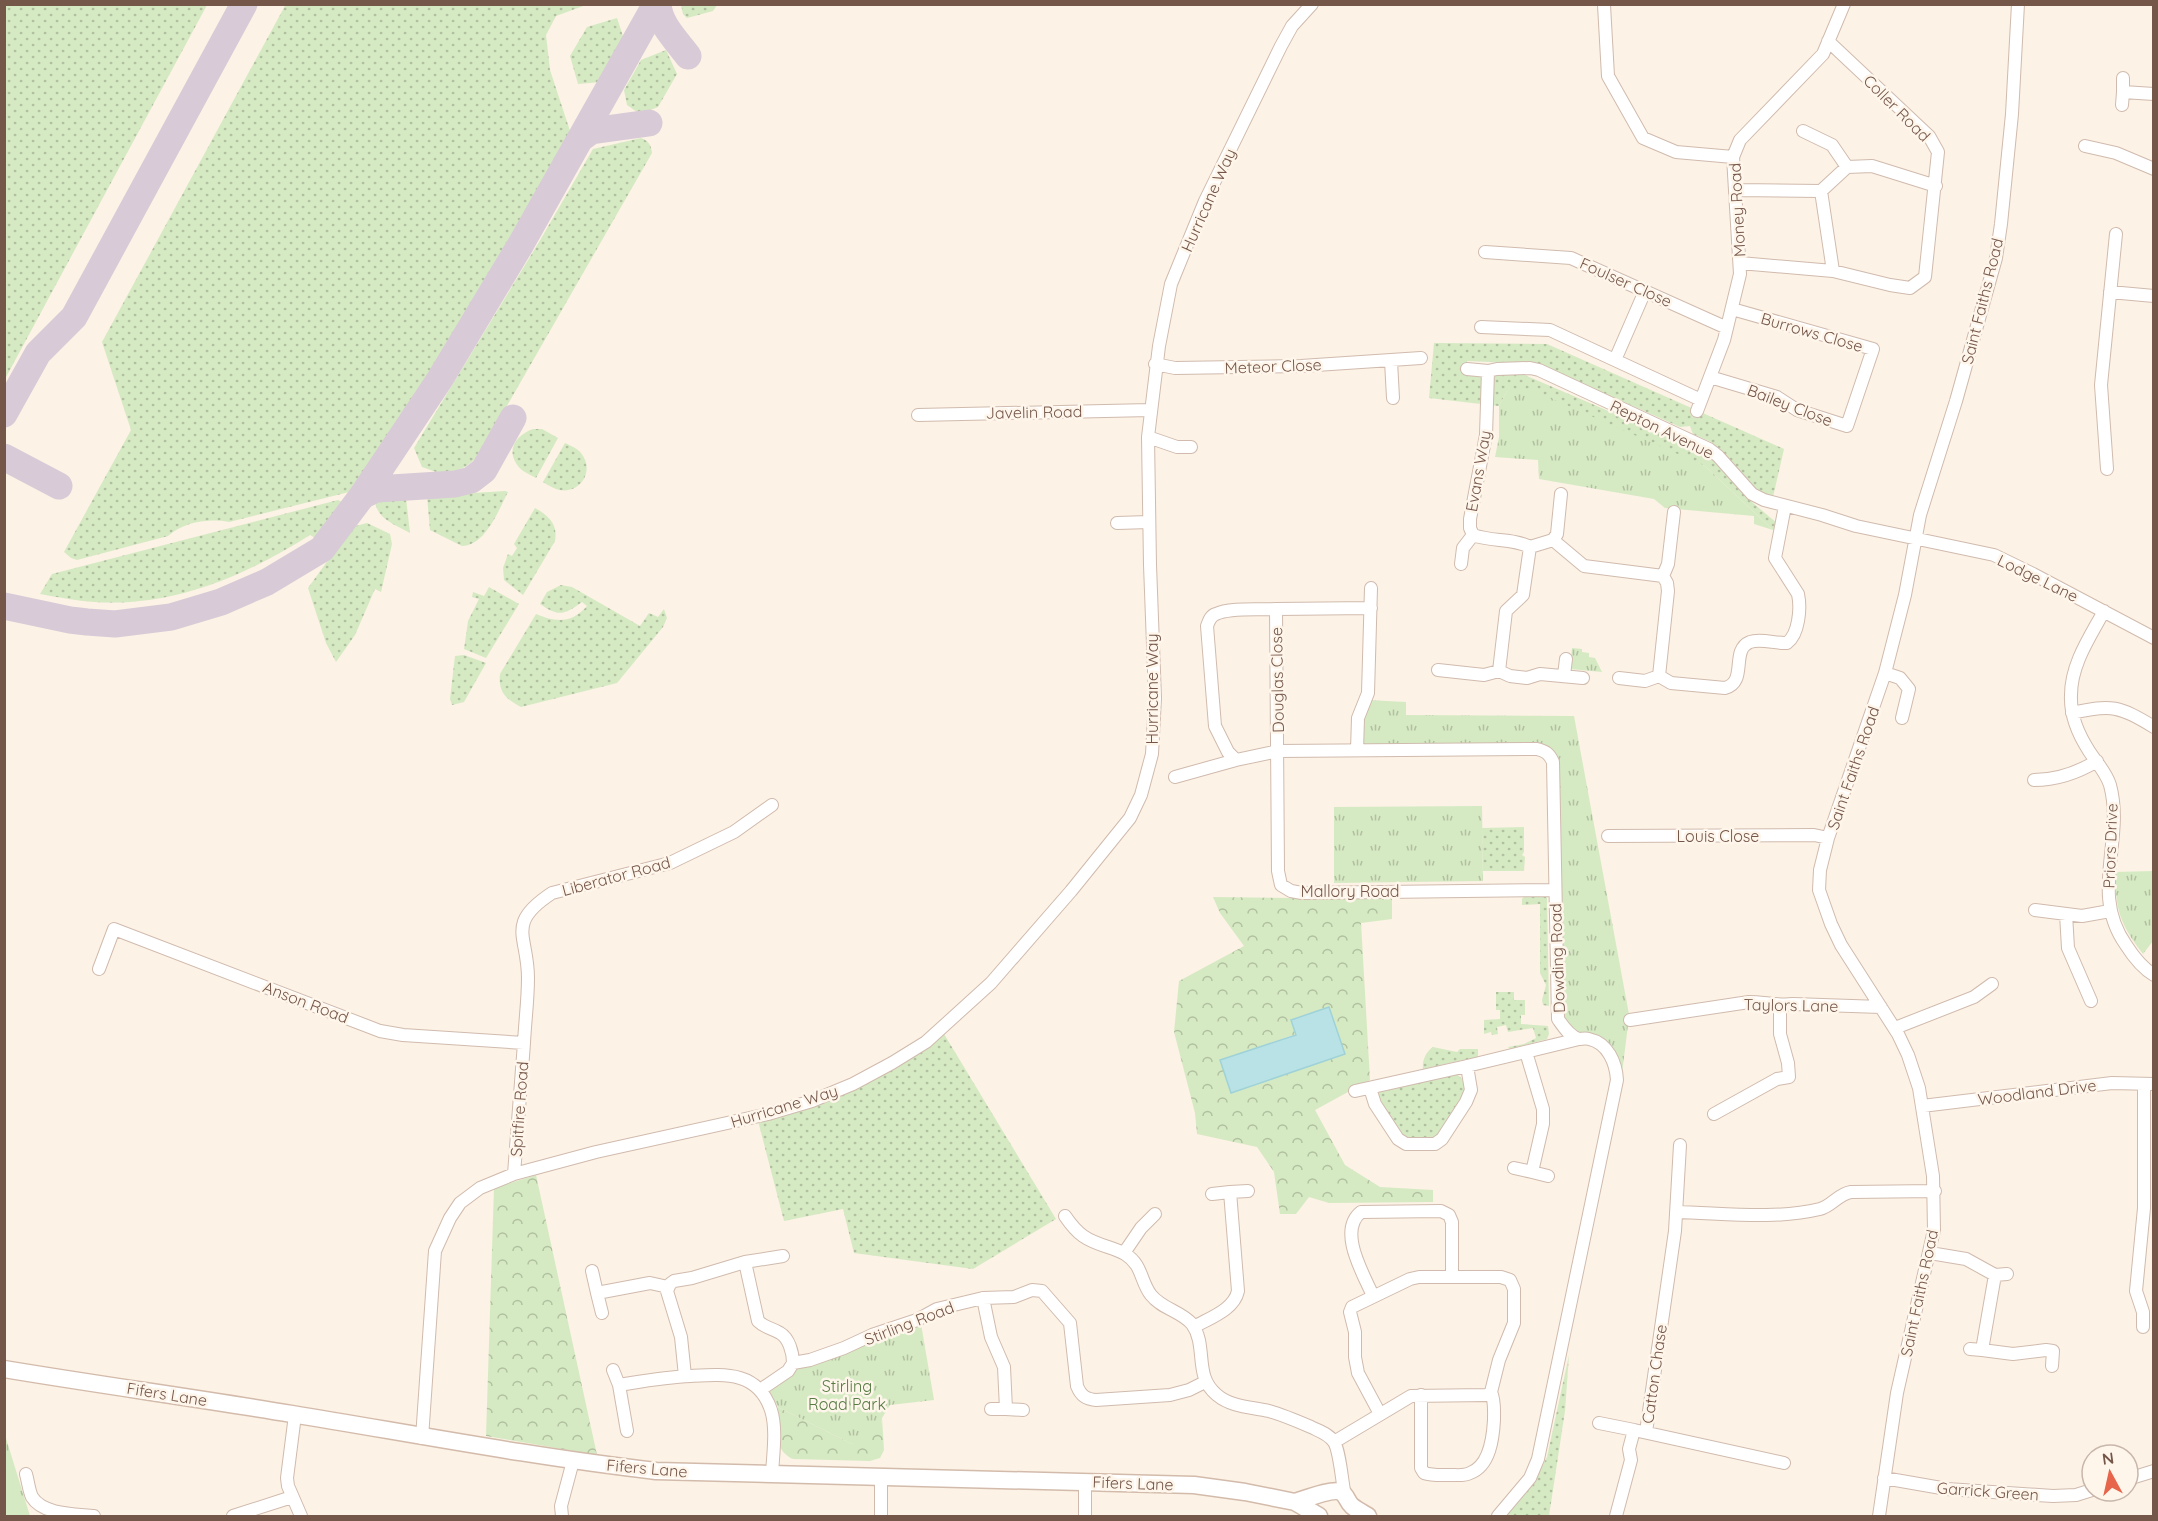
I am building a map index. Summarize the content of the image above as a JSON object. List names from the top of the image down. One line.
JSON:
{"streets":{"street":["Coller Road","Hurricane Way","Money Road","Foulser Close","Saint Faiths Road","Burrows Close","Meteor Close","Bailey Close","Javelin Road","Repton Avenue","Evans Way","Lodge Lane","Douglas Close","Louis Close","Priors Drive","Liberator Road","Mallory Road","Dowding Road","Anson Road","Taylors Lane","Woodland Drive","Spitfire Road","Stirling Road","Catton Chase","Fifers Lane","Garrick Green"]},"crossings":[["Coller Road","Money Road"],["Hurricane Way","Meteor Close"],["Hurricane Way","Javelin Road"],["Hurricane Way","Spitfire Road"],["Hurricane Way","Fifers Lane"],["Money Road","Foulser Close"],["Money Road","Burrows Close"],["Money Road","Bailey Close"],["Saint Faiths Road","Repton Avenue"],["Saint Faiths Road","Lodge Lane"],["Saint Faiths Road","Louis Close"],["Saint Faiths Road","Taylors Lane"],["Saint Faiths Road","Woodland Drive"],["Saint Faiths Road","Garrick Green"],["Burrows Close","Bailey Close"],["Repton Avenue","Evans Way"],["Repton Avenue","Lodge Lane"],["Lodge Lane","Priors Drive"],["Douglas Close","Mallory Road"],["Douglas Close","Dowding Road"],["Liberator Road","Anson Road"],["Liberator Road","Spitfire Road"],["Mallory Road","Dowding Road"],["Anson Road","Spitfire Road"]],"parks":["Stirling Road Park"],"north":"top"}
